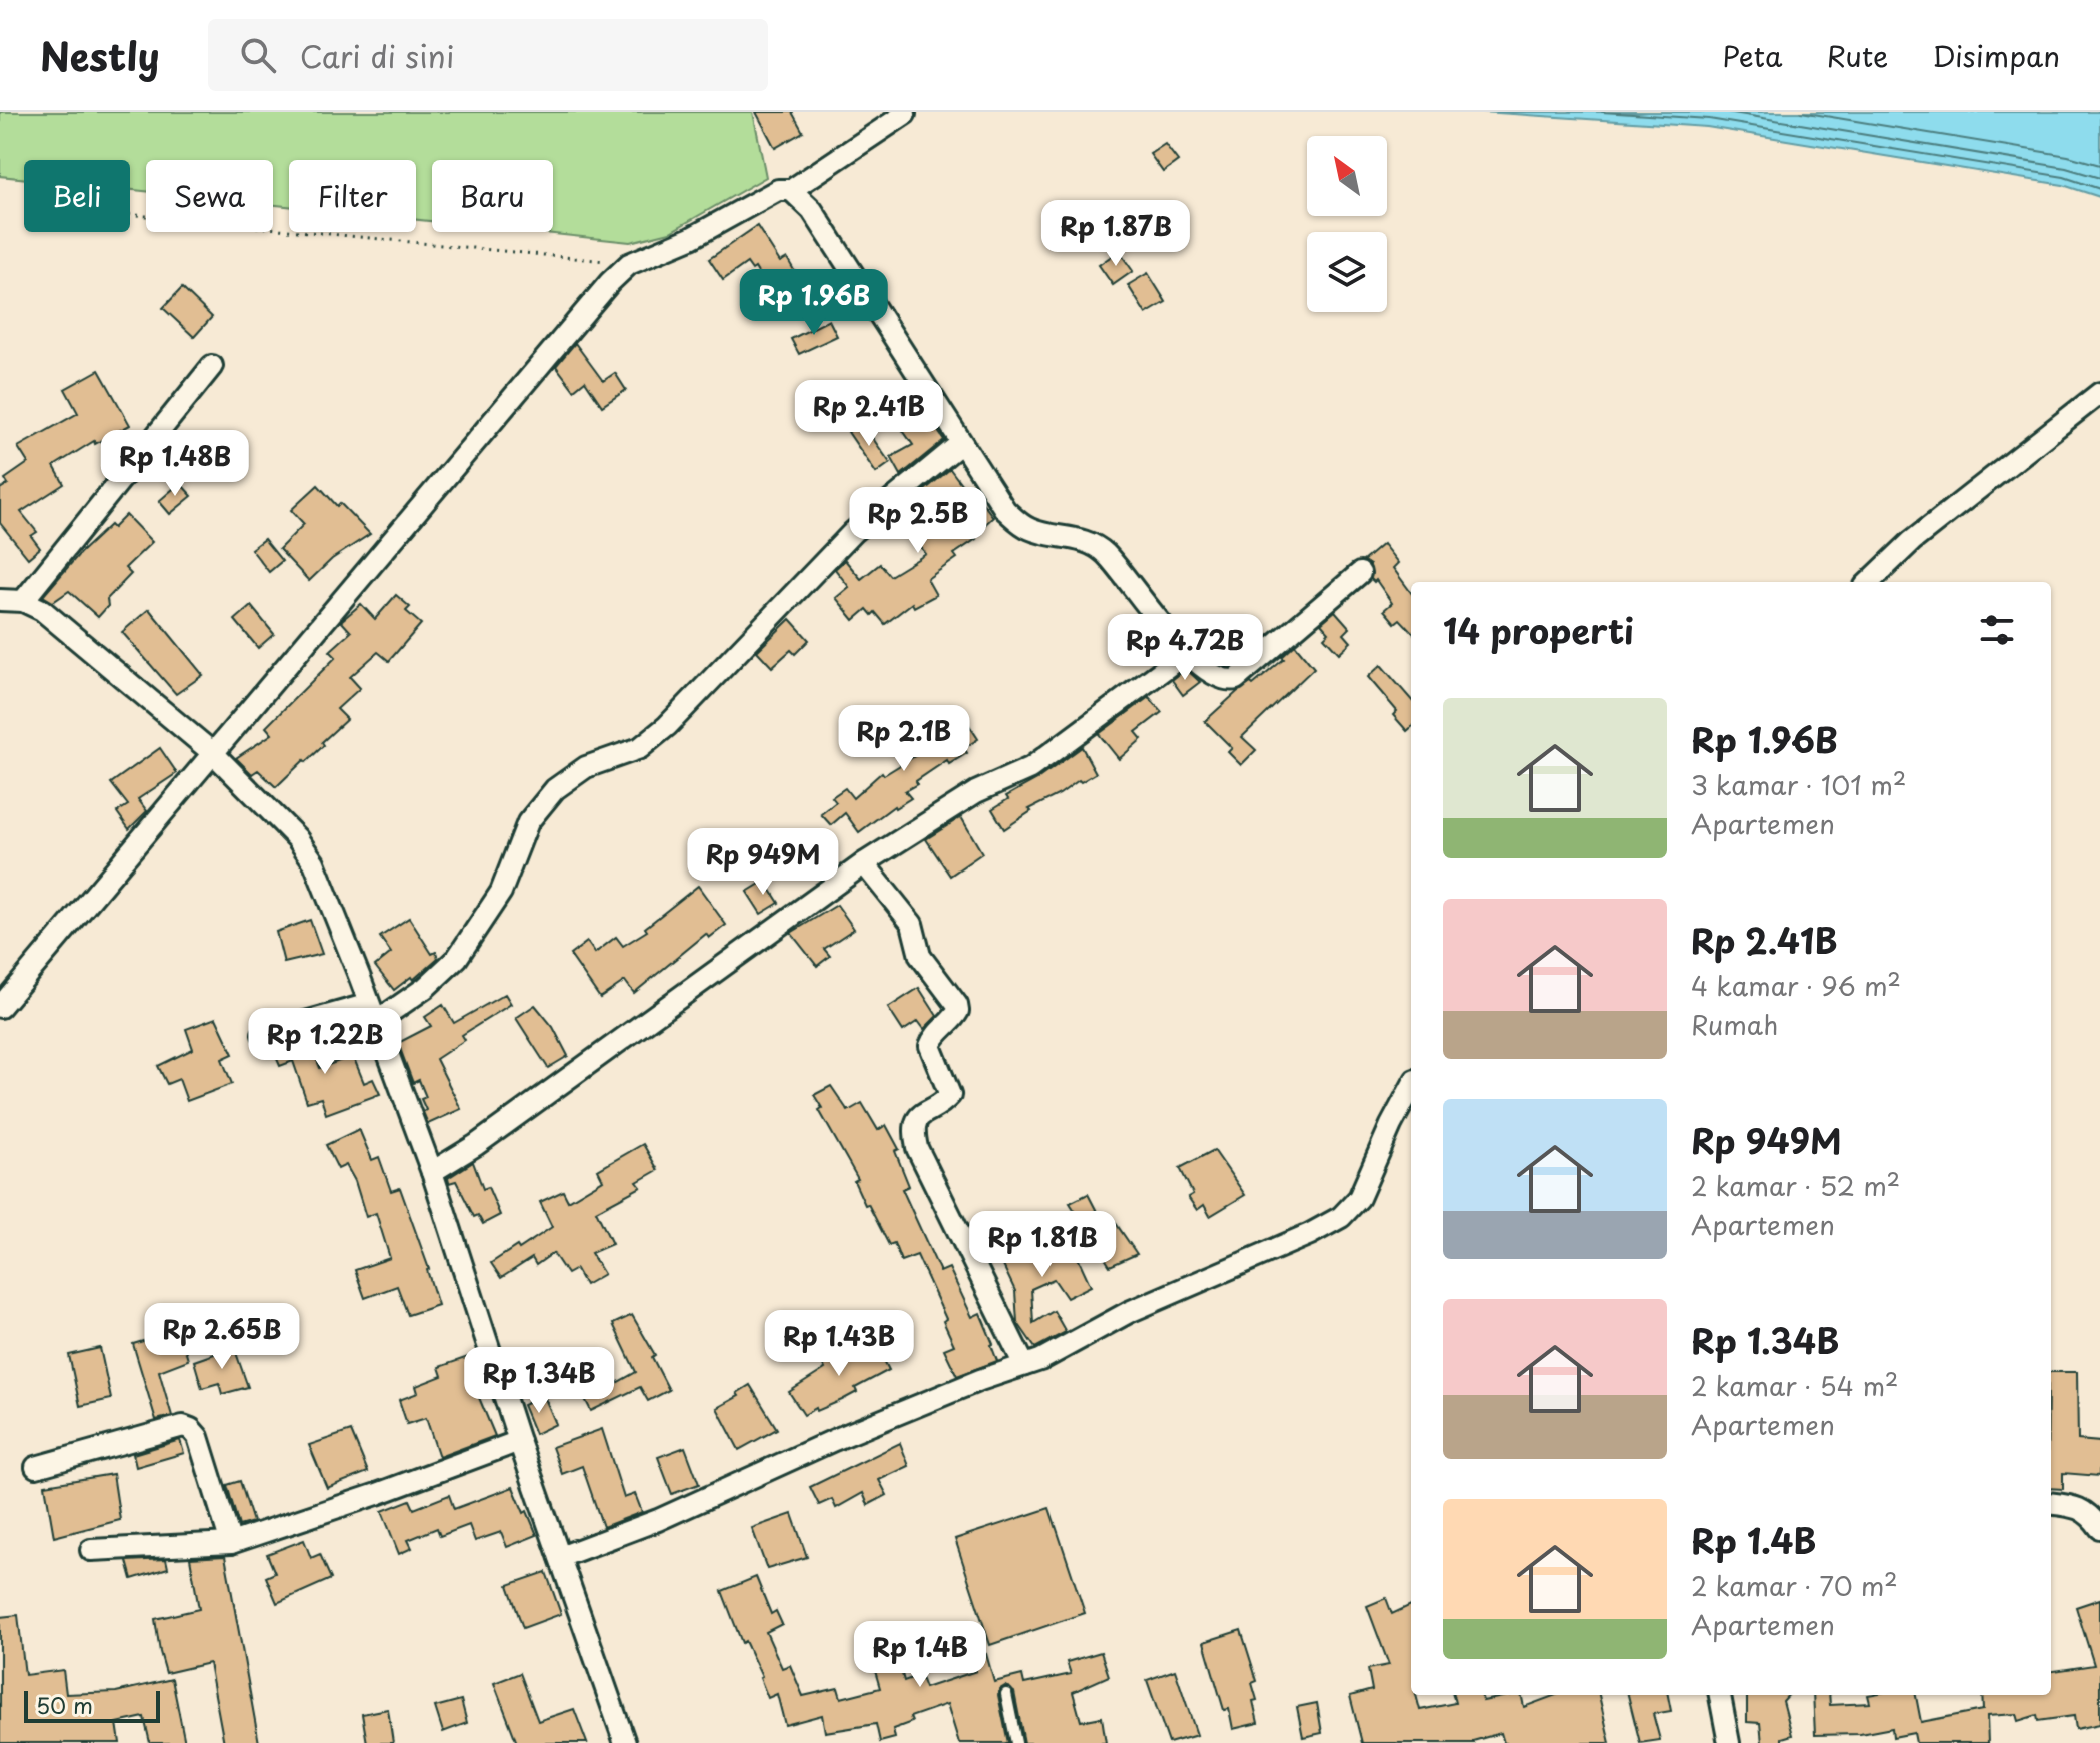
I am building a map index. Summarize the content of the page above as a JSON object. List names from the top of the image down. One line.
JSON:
{"scale_bar":"50 m","north":"top left","page":{"header":"Nestly","search":"Cari di sini","nav":["Peta","Rute","Disimpan"],"chip":["Beli","Sewa","Filter","Baru"],"price":["Rp 1.87B","Rp 1.96B","Rp 2.41B","Rp 1.48B","Rp 2.5B","Rp 4.72B","Rp 2.1B","Rp 949M","Rp 1.22B","Rp 1.81B","Rp 2.65B","Rp 1.43B","Rp 1.34B","Rp 1.4B"],"heading":"14 properti","list":[{"name":"Rp 1.96B","note":"3 kamar · 101 m² · Apartemen"},{"name":"Rp 2.41B","note":"4 kamar · 96 m² · Rumah"},{"name":"Rp 949M","note":"2 kamar · 52 m² · Apartemen"},{"name":"Rp 1.34B","note":"2 kamar · 54 m² · Apartemen"},{"name":"Rp 1.4B","note":"2 kamar · 70 m² · Apartemen"}],"scale":"50 m"}}
